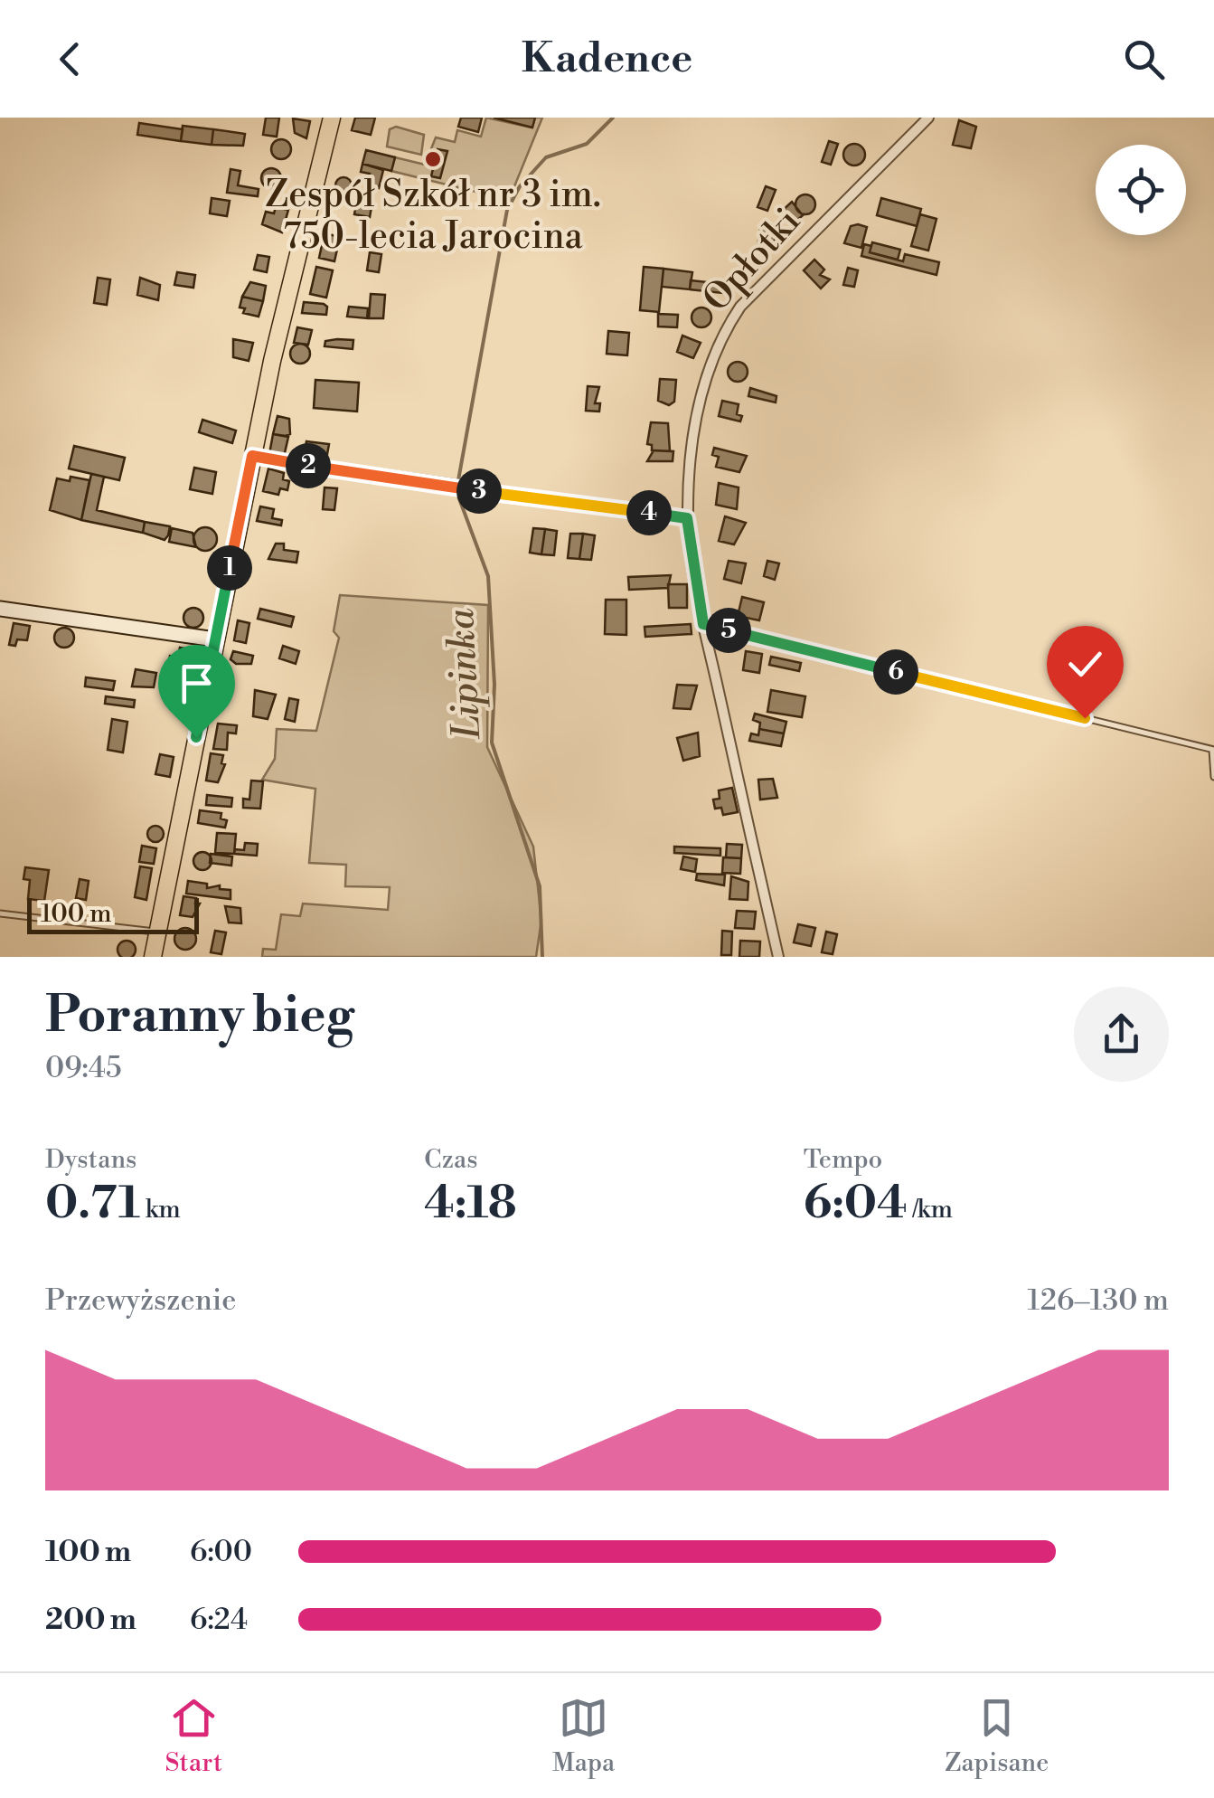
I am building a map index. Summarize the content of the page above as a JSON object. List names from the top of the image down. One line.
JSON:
{"streets":{"street":["Opłotki"]},"water":["Lipinka"],"places":["Zespół Szkół nr 3 im. 750-lecia Jarocina"],"scale_bar":"100 m","page":{"header":"Kadence","pins":["2","3","4","1","5","6"],"scale":"100 m","heading":["Poranny bieg","09:45"],"stats":[["Dystans","0.71 km"],["Czas","4:18"],["Tempo","6:04 /km"]],"chart":["Przewyższenie","126–130 m"],"list":[{"name":"100 m","note":"6:00"},{"name":"200 m","note":"6:24"}],"tabs":["Start","Mapa","Zapisane"]}}
